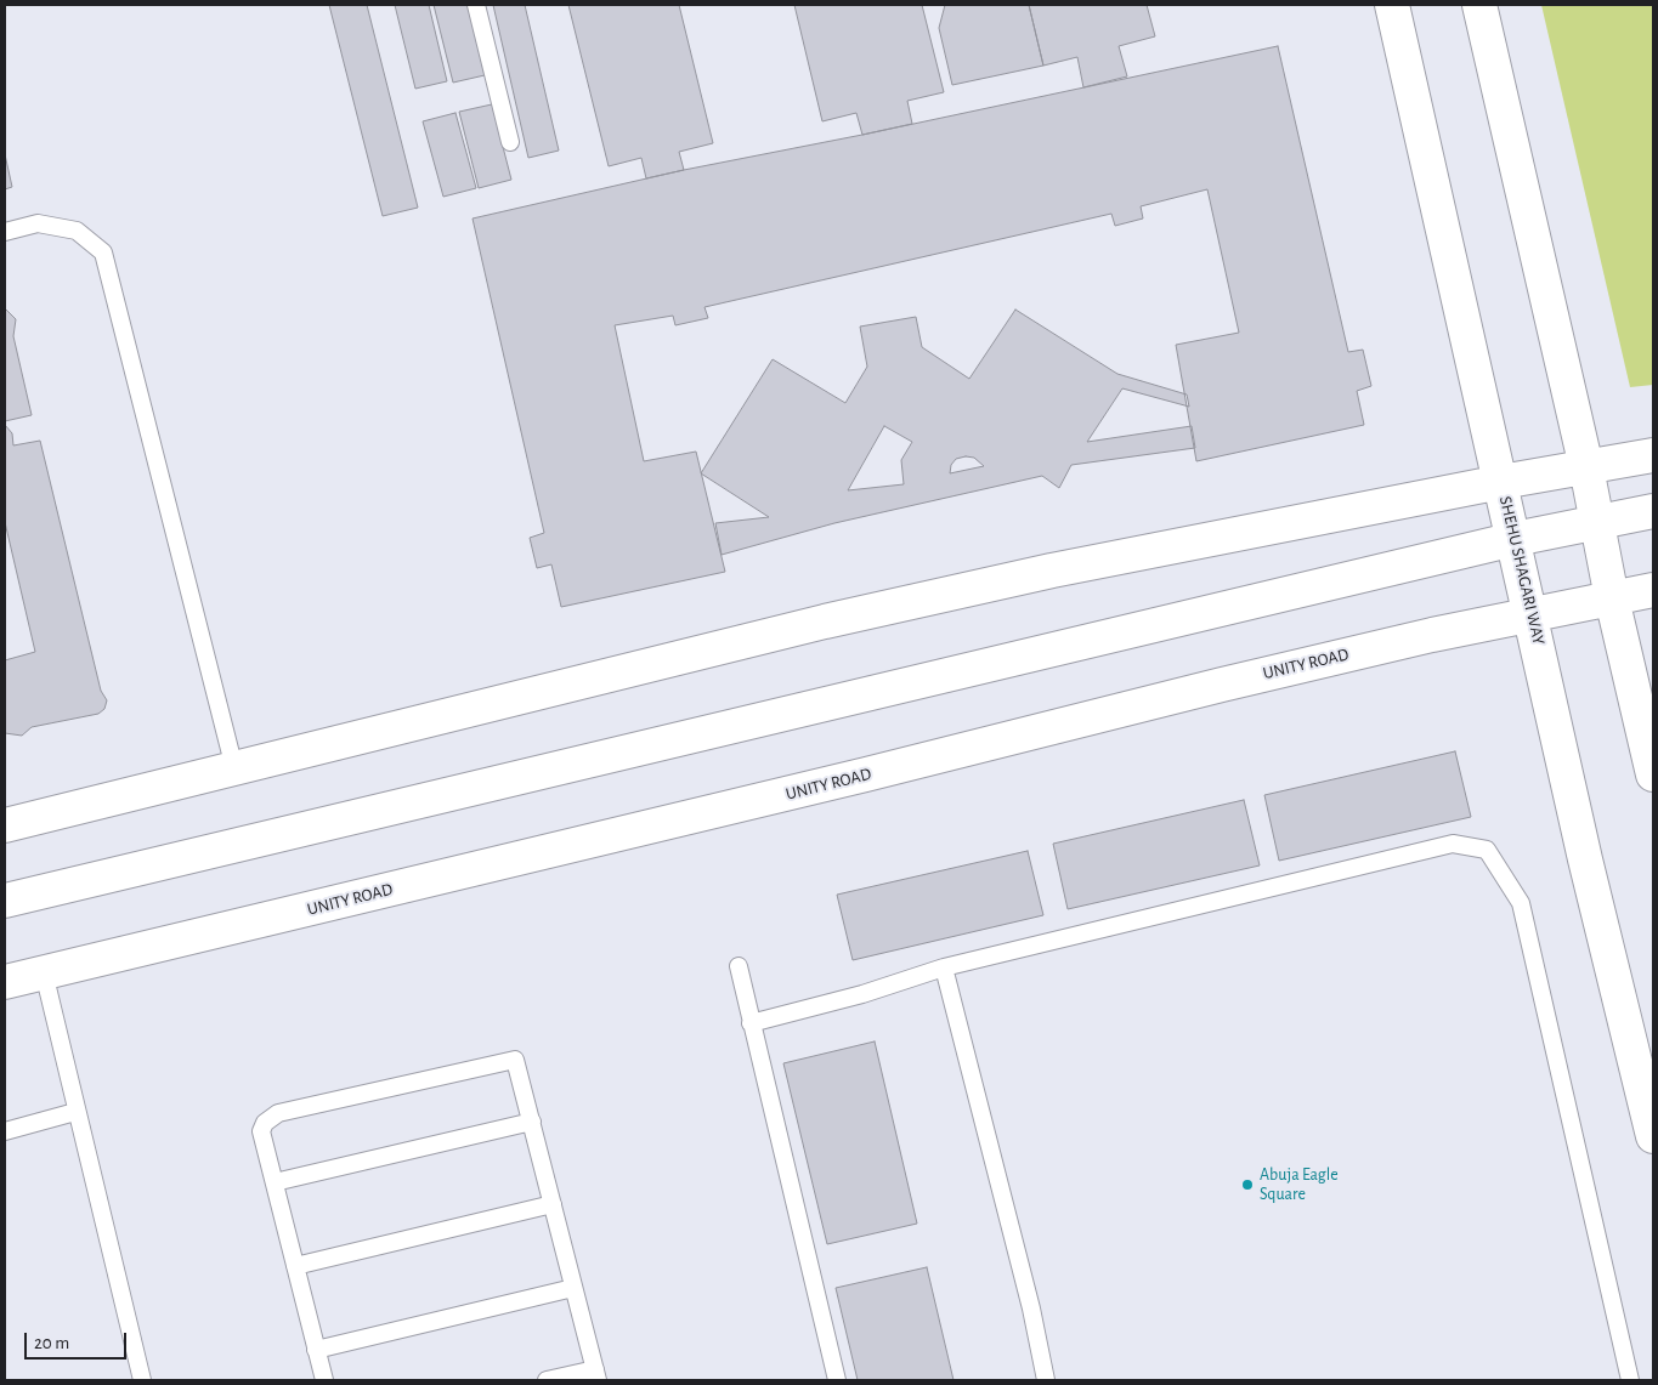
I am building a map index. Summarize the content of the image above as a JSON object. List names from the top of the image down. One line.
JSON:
{"streets":{"street":["SHEHU SHAGARI WAY","UNITY ROAD"]},"crossings":[["SHEHU SHAGARI WAY","UNITY ROAD"]],"places":["Abuja Eagle Square"],"scale_bar":"20 m"}
